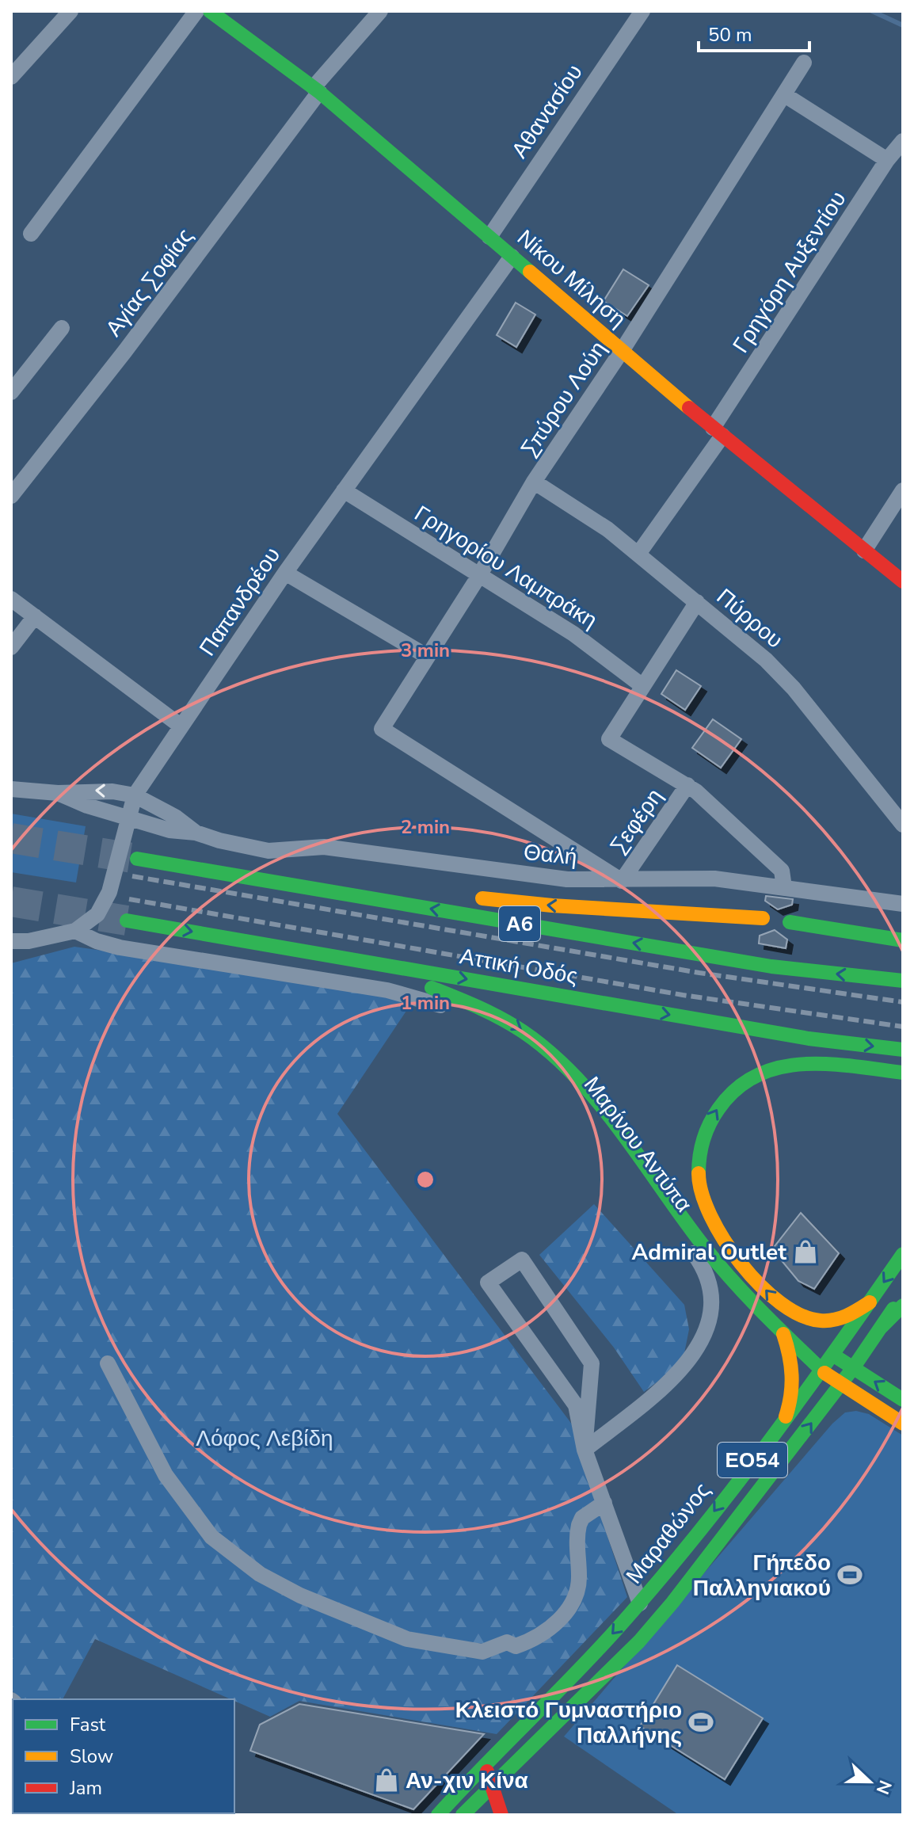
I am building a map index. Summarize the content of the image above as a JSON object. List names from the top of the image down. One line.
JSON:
{"streets":{"main road":["Νίκου Μίληση","Α6","Αττική Οδός","ΕΟ54","Μαραθώνος"],"street":["Αθανασίου","Γρηγόρη Αυξεντίου","Αγίας Σοφίας","Σπύρου Λούη","Γρηγορίου Λαμπράκη","Παπανδρέου","Πύρρου","Σεφέρη","Θαλή","Μαρίνου Αντύπα"]},"crossings":[["Αθανασίου","Νίκου Μίληση"],["Γρηγόρη Αυξεντίου","Νίκου Μίληση"],["Γρηγόρη Αυξεντίου","Πύρρου"],["Νίκου Μίληση","Αγίας Σοφίας"],["Νίκου Μίληση","Σπύρου Λούη"],["Νίκου Μίληση","Παπανδρέου"],["Σπύρου Λούη","Γρηγορίου Λαμπράκη"],["Σπύρου Λούη","Πύρρου"],["Σπύρου Λούη","Σεφέρη"],["Σπύρου Λούη","Θαλή"],["Γρηγορίου Λαμπράκη","Παπανδρέου"],["Παπανδρέου","Θαλή"],["Παπανδρέου","Μαρίνου Αντύπα"],["Σεφέρη","Θαλή"]],"parks":["Λόφος Λεβίδη"],"places":{"shop":["Admiral Outlet","Αν-χιν Κίνα"],"sports":["Γήπεδο Παλληνιακού","Κλειστό Γυμναστήριο Παλλήνης"]},"legend":["Fast","Slow","Jam"],"scale_bar":"50 m","north":"right","rings":["3 min","2 min","1 min"]}
